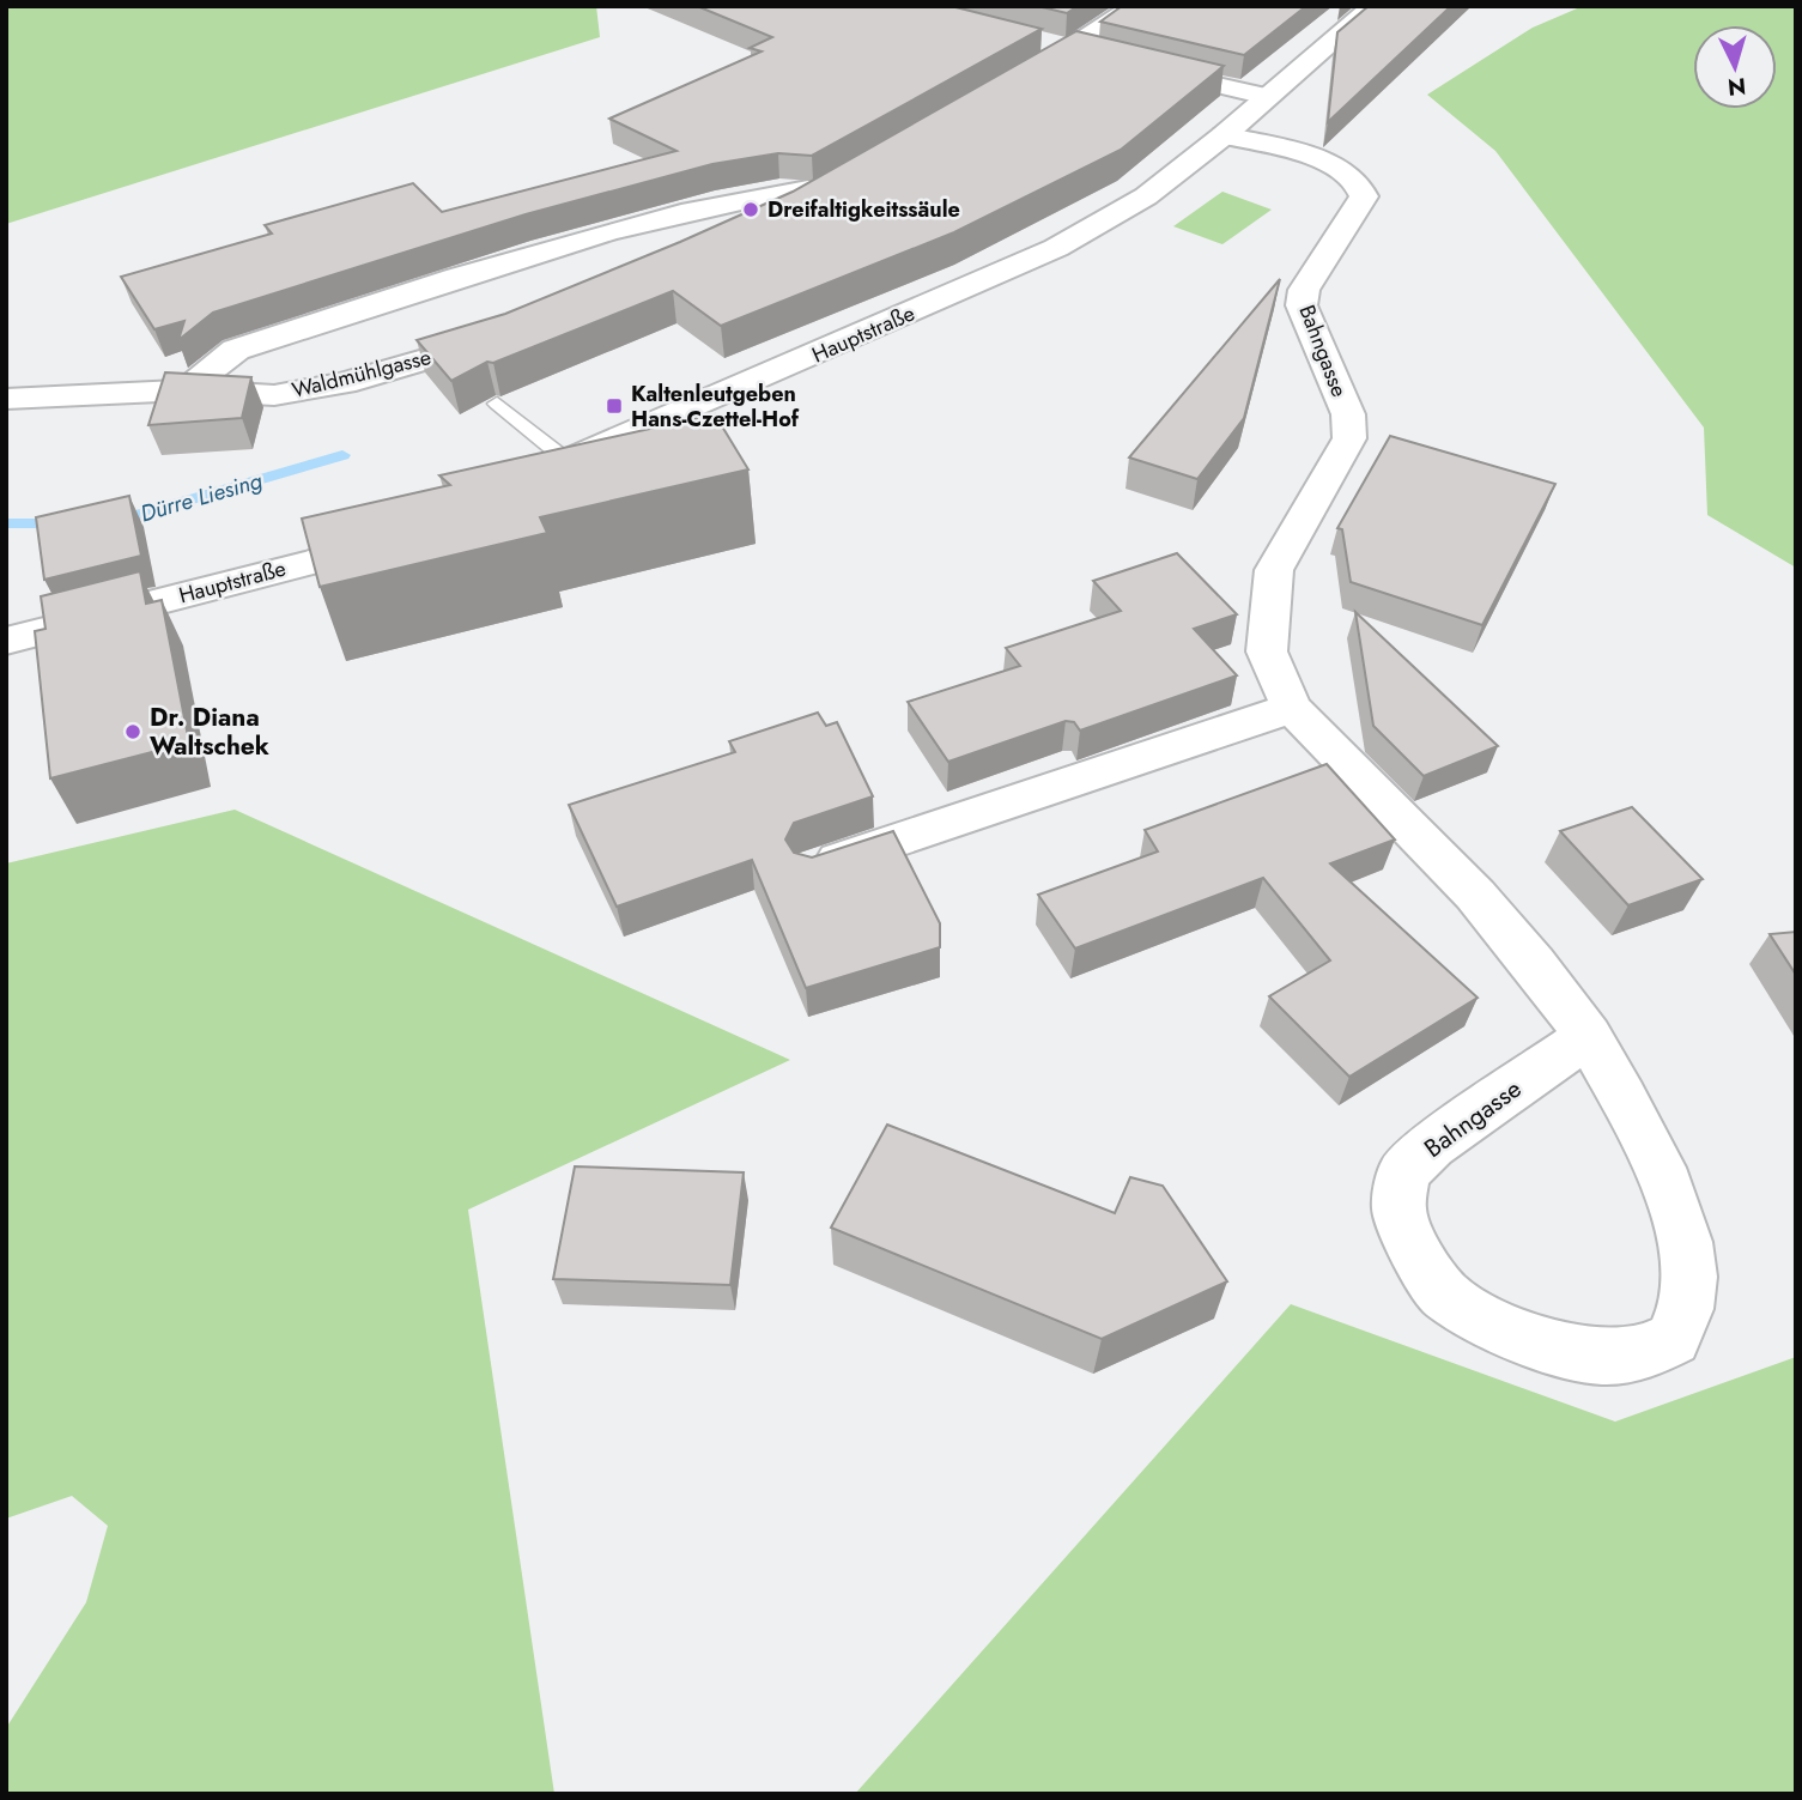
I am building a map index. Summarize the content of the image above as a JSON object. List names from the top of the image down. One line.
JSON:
{"streets":{"street":["Hauptstraße","Bahngasse","Waldmühlgasse"]},"crossings":[["Hauptstraße","Bahngasse"]],"water":["Dürre Liesing"],"places":{"other":["Dreifaltigkeitssäule","Dr. Diana Waltschek"],"transit":["Kaltenleutgeben Hans-Czettel-Hof"]},"north":"bottom"}
